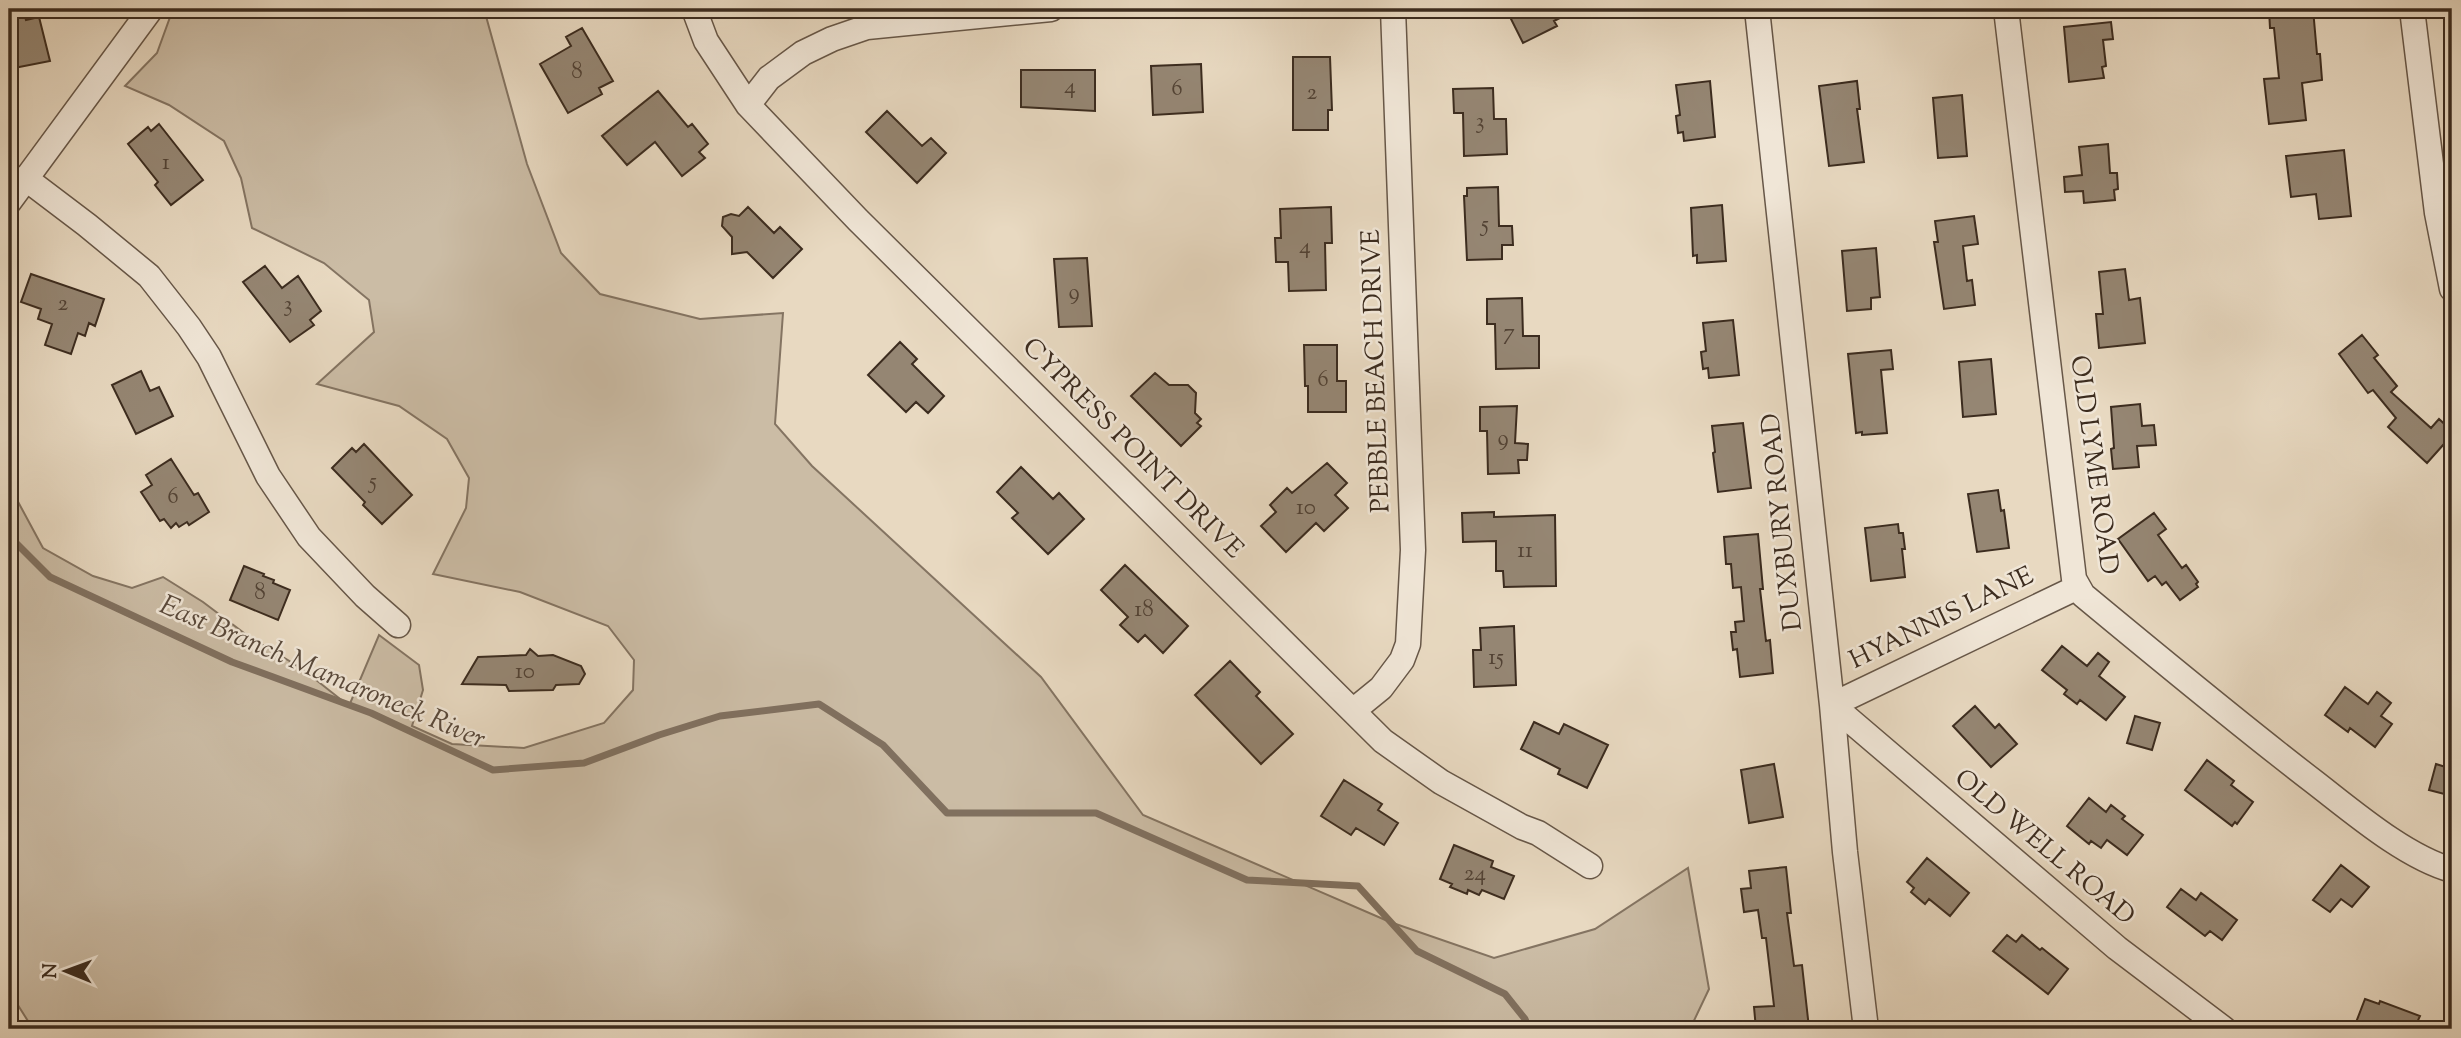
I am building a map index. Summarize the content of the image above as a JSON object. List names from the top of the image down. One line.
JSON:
{"streets":{"street":["PEBBLE BEACH DRIVE","CYPRESS POINT DRIVE","OLD LYME ROAD","DUXBURY ROAD","HYANNIS LANE","OLD WELL ROAD"]},"crossings":[["PEBBLE BEACH DRIVE","CYPRESS POINT DRIVE"],["OLD LYME ROAD","HYANNIS LANE"],["DUXBURY ROAD","HYANNIS LANE"],["DUXBURY ROAD","OLD WELL ROAD"],["HYANNIS LANE","OLD WELL ROAD"]],"water":["East Branch Mamaroneck River"],"house_numbers":["8","4","6","2","3","1","5","4","9","2","3","7","6","9","5","6","10","11","8","18","15","10","24"],"north":"left"}
